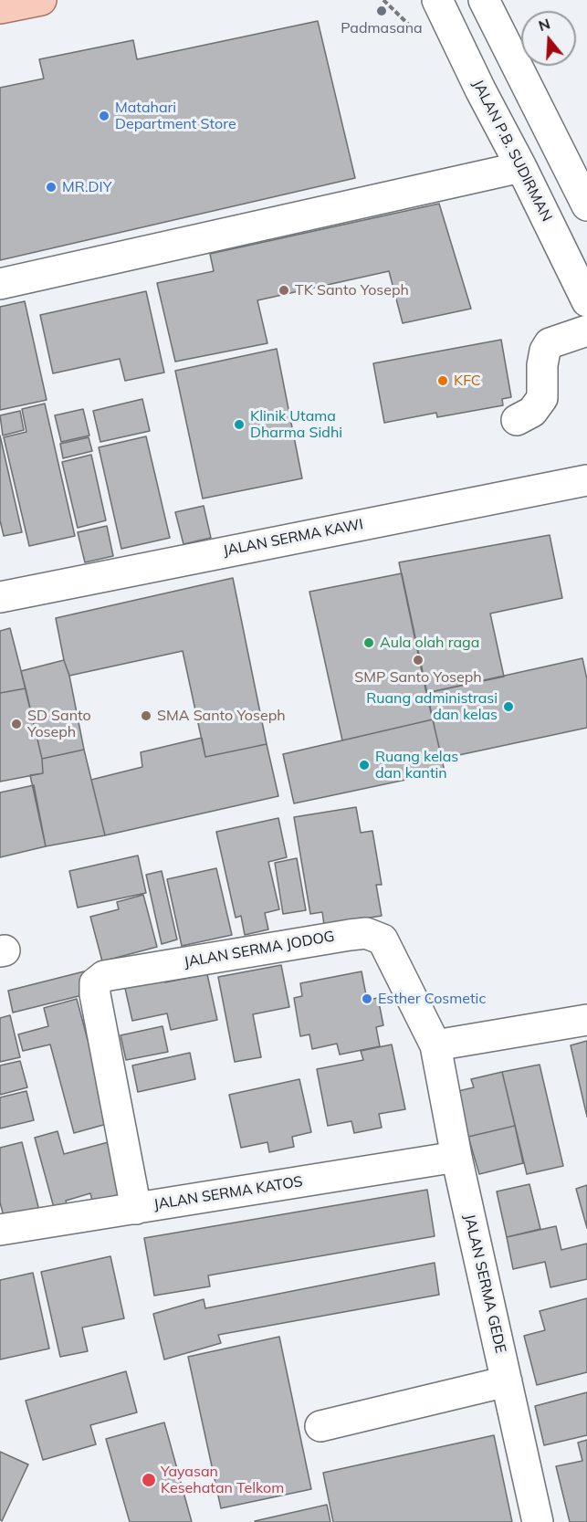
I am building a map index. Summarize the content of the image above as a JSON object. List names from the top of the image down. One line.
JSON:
{"streets":{"street":["JALAN P.B. SUDIRMAN","JALAN SERMA KAWI","JALAN SERMA JODOG","JALAN SERMA KATOS","JALAN SERMA GEDE"]},"crossings":[["JALAN SERMA JODOG","JALAN SERMA KATOS"],["JALAN SERMA JODOG","JALAN SERMA GEDE"],["JALAN SERMA KATOS","JALAN SERMA GEDE"]],"places":["Padmasana","Matahari Department Store","MR.DIY","TK Santo Yoseph","KFC","Klinik Utama Dharma Sidhi","Aula olah raga","SMP Santo Yoseph","Ruang administrasi dan kelas","SMA Santo Yoseph","SD Santo Yoseph","Ruang kelas dan kantin","Esther Cosmetic","Yayasan Kesehatan Telkom"],"north":"top"}
